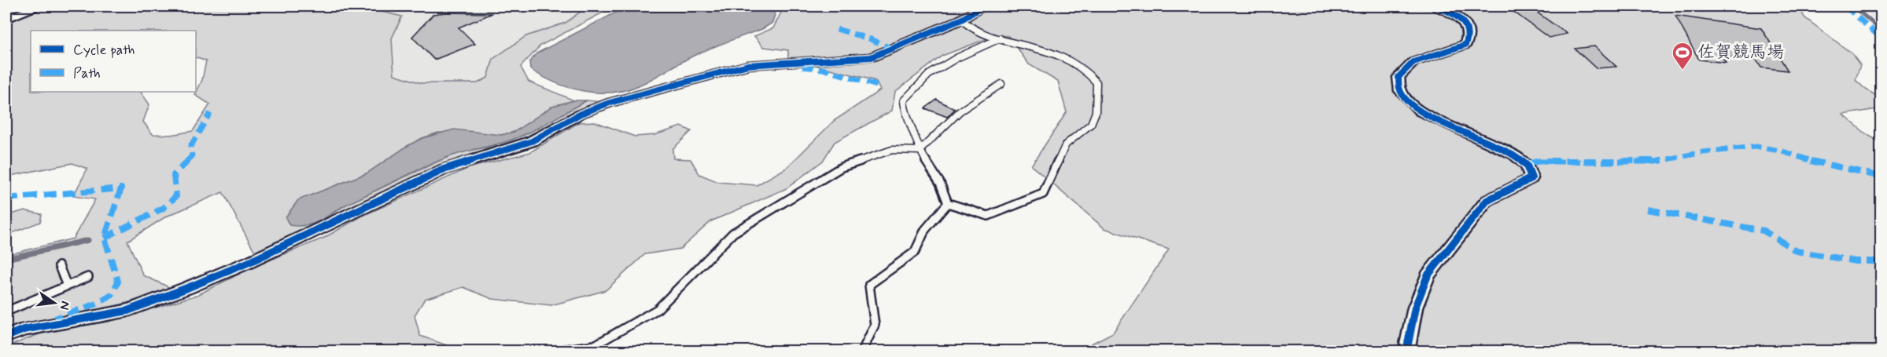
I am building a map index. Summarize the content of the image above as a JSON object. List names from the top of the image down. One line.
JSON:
{"places":{"sports":["佐賀競馬場"]},"legend":["Cycle path","Path"],"north":"right"}
